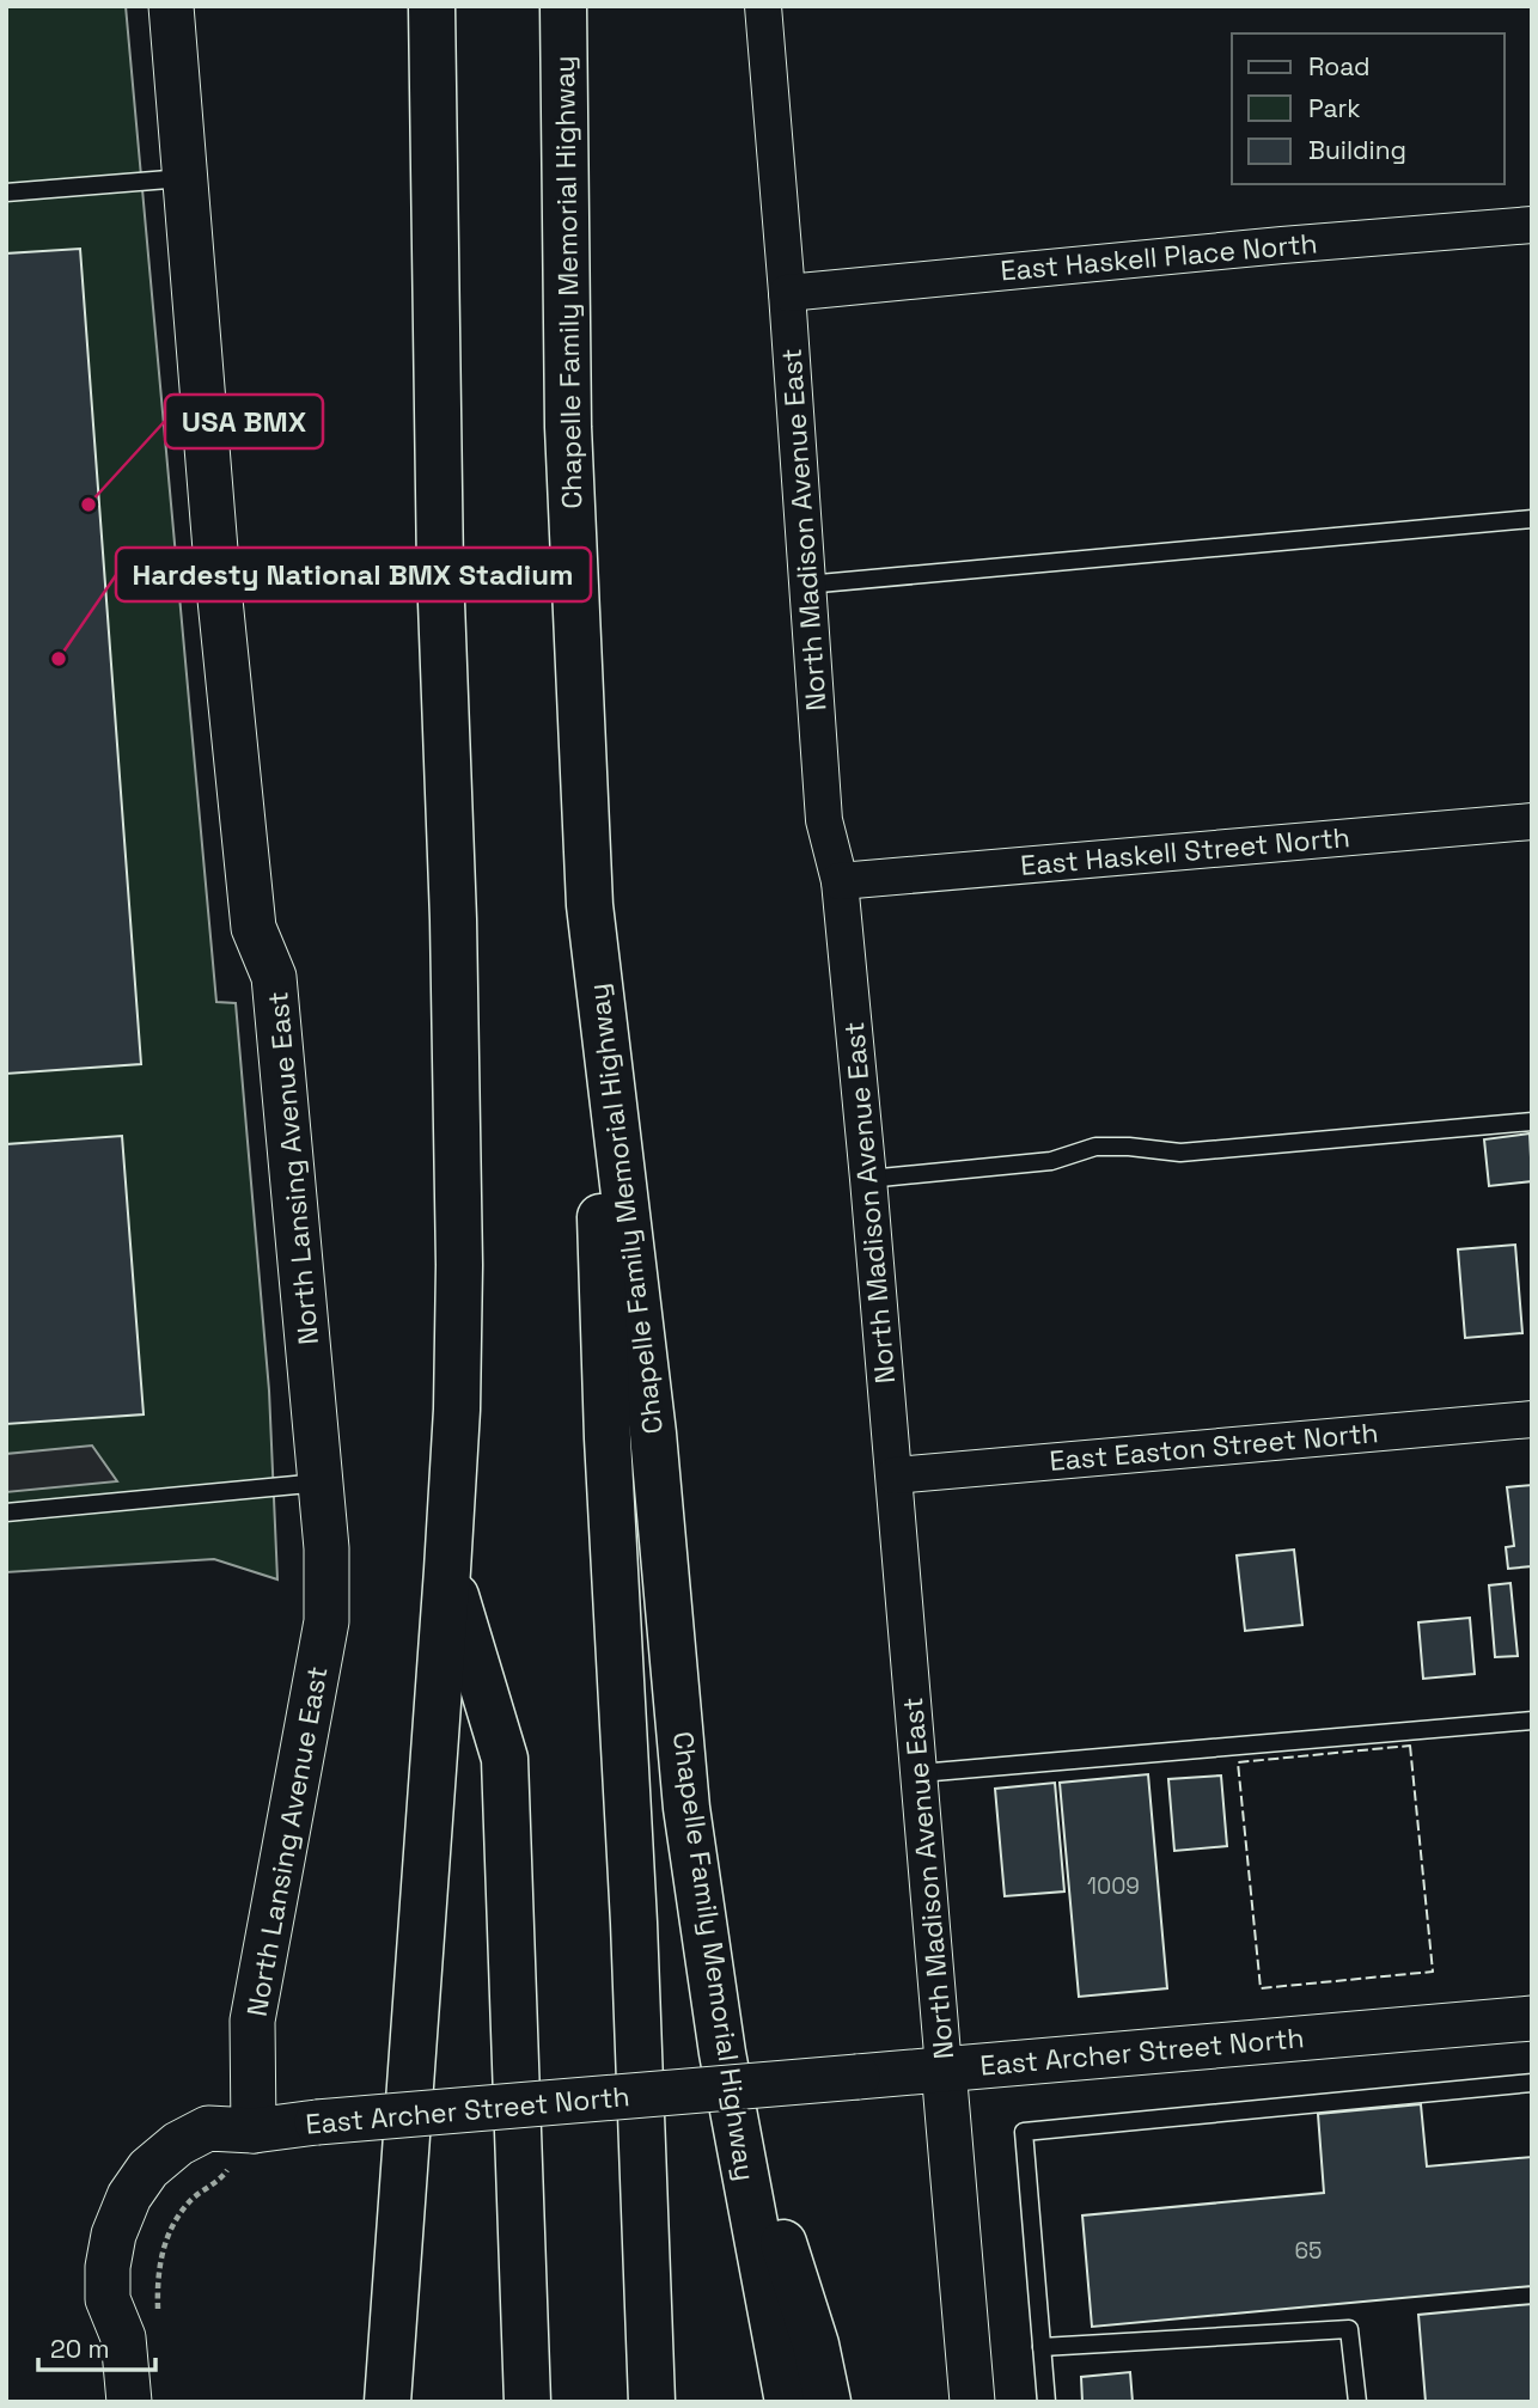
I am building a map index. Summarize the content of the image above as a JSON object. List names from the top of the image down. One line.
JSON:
{"streets":{"highway":["Chapelle Family Memorial Highway"],"street":["East Haskell Place North","North Madison Avenue East","East Haskell Street North","North Lansing Avenue East","East Easton Street North","East Archer Street North"]},"crossings":[["East Haskell Place North","North Madison Avenue East"],["North Madison Avenue East","East Haskell Street North"],["North Madison Avenue East","East Easton Street North"],["North Madison Avenue East","East Archer Street North"],["North Lansing Avenue East","East Archer Street North"]],"places":["USA BMX","Hardesty National BMX Stadium"],"house_numbers":["1009","65"],"legend":["Road","Park","Building"],"scale_bar":"20 m"}
